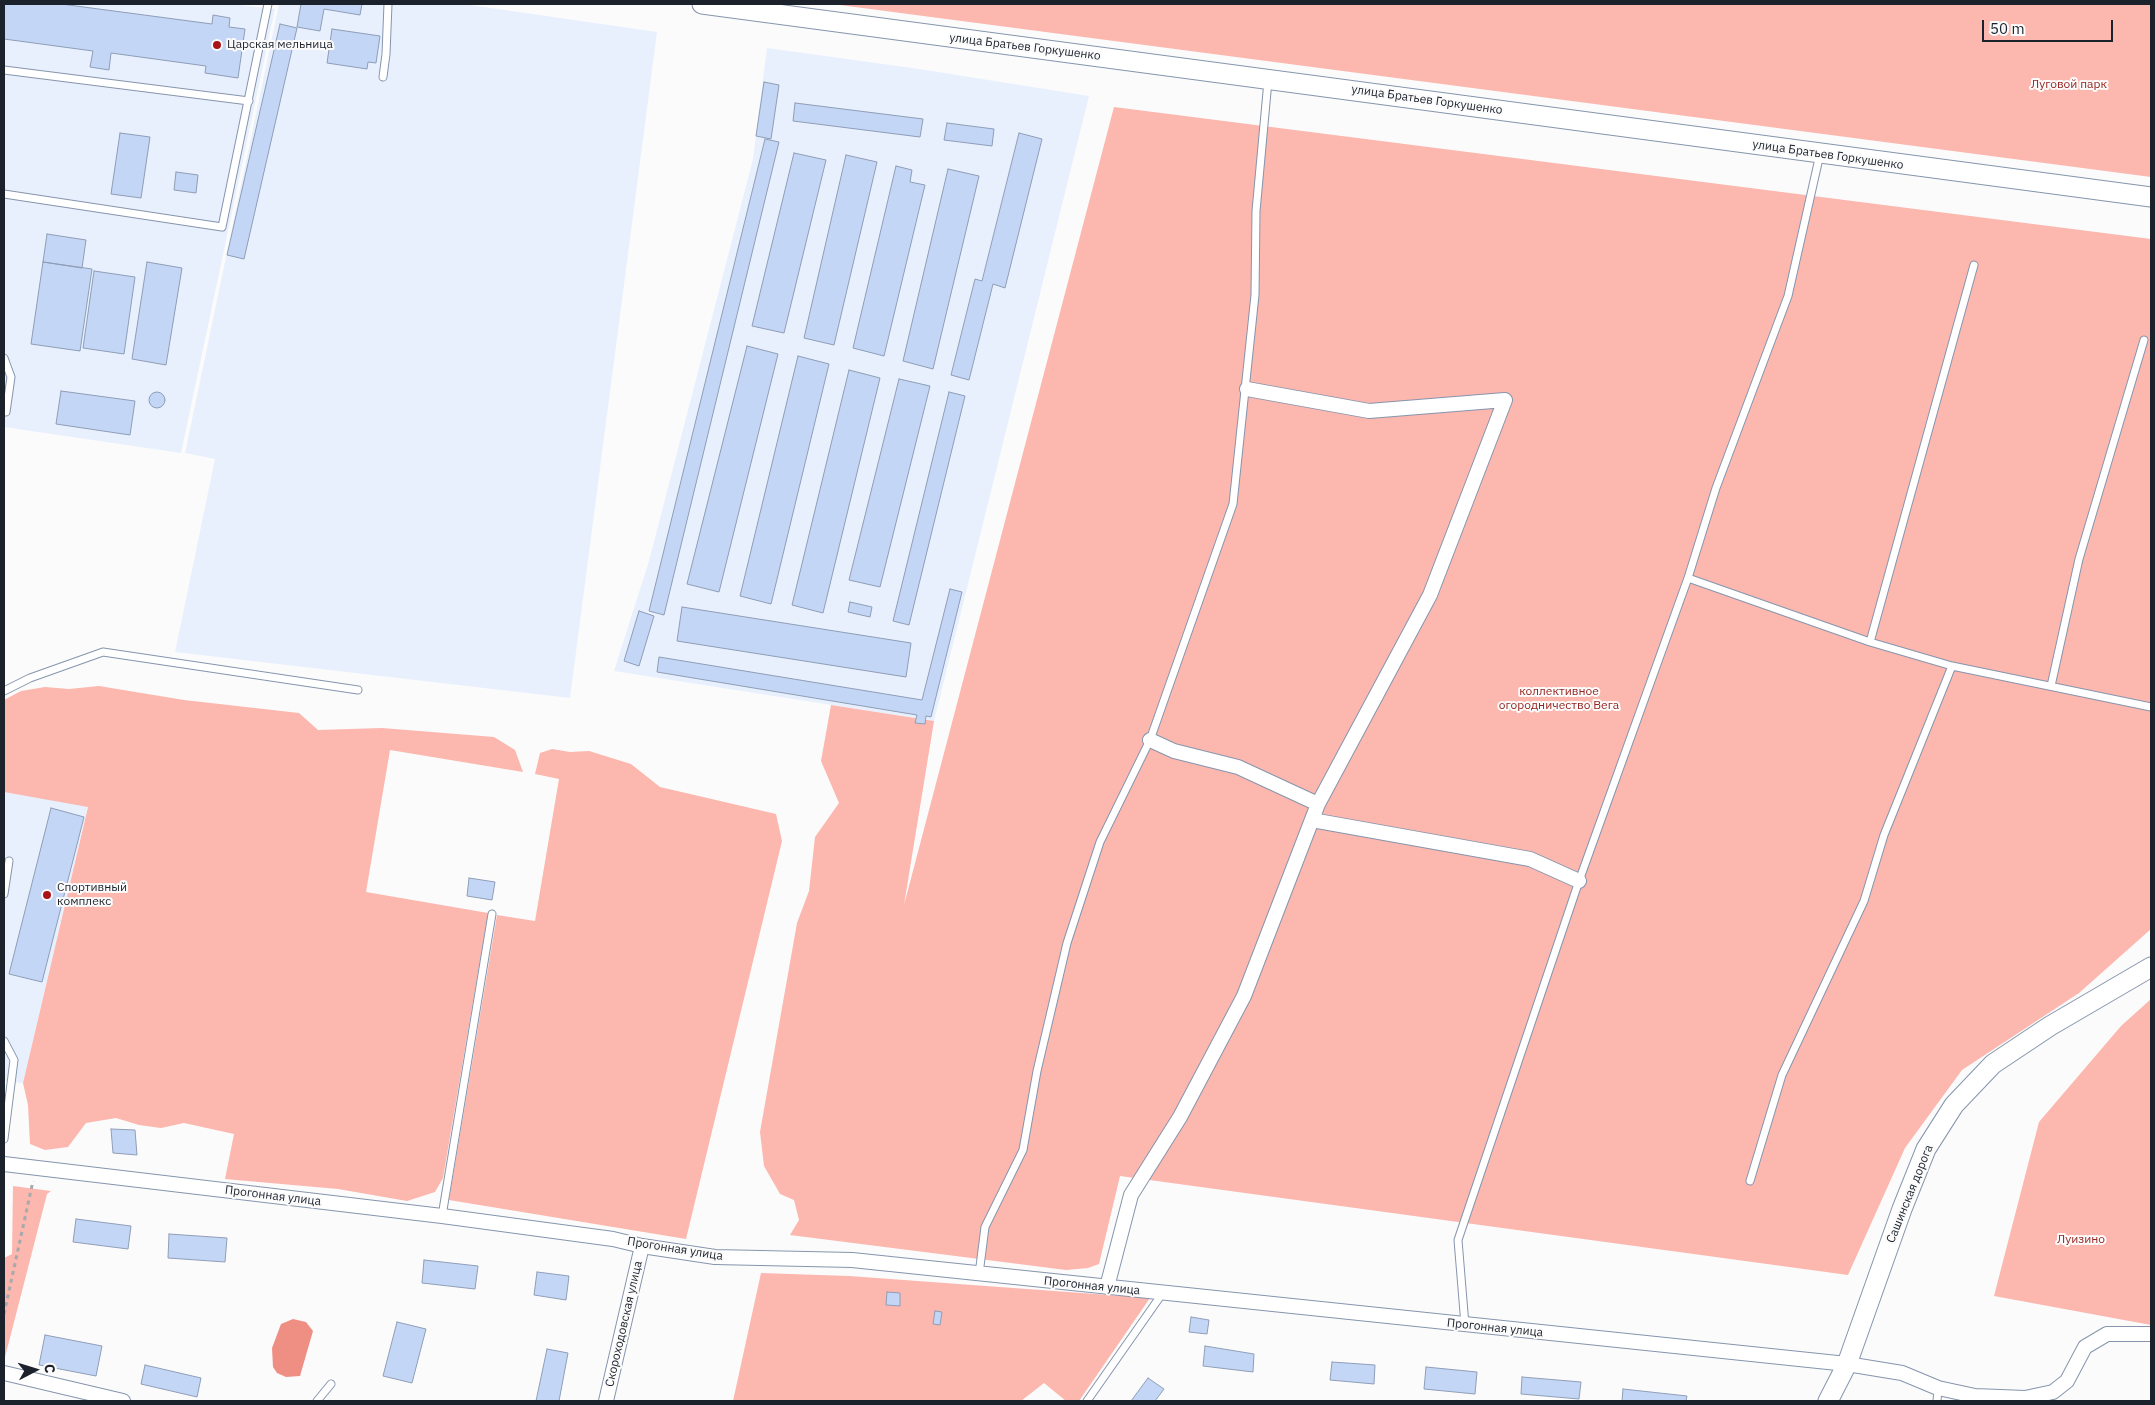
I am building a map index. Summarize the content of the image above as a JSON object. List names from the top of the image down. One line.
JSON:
{"streets":{"street":["улица Братьев Горкушенко","Сашинская дорога","Прогонная улица","Скороходовская улица"]},"crossings":[["Сашинская дорога","Прогонная улица"],["Прогонная улица","Скороходовская улица"]],"parks":["Луговой парк","коллективное огородничество Вега","Луизино"],"places":["Царская мельница","Спортивный комплекс"],"scale_bar":"50 m","north":"right"}
